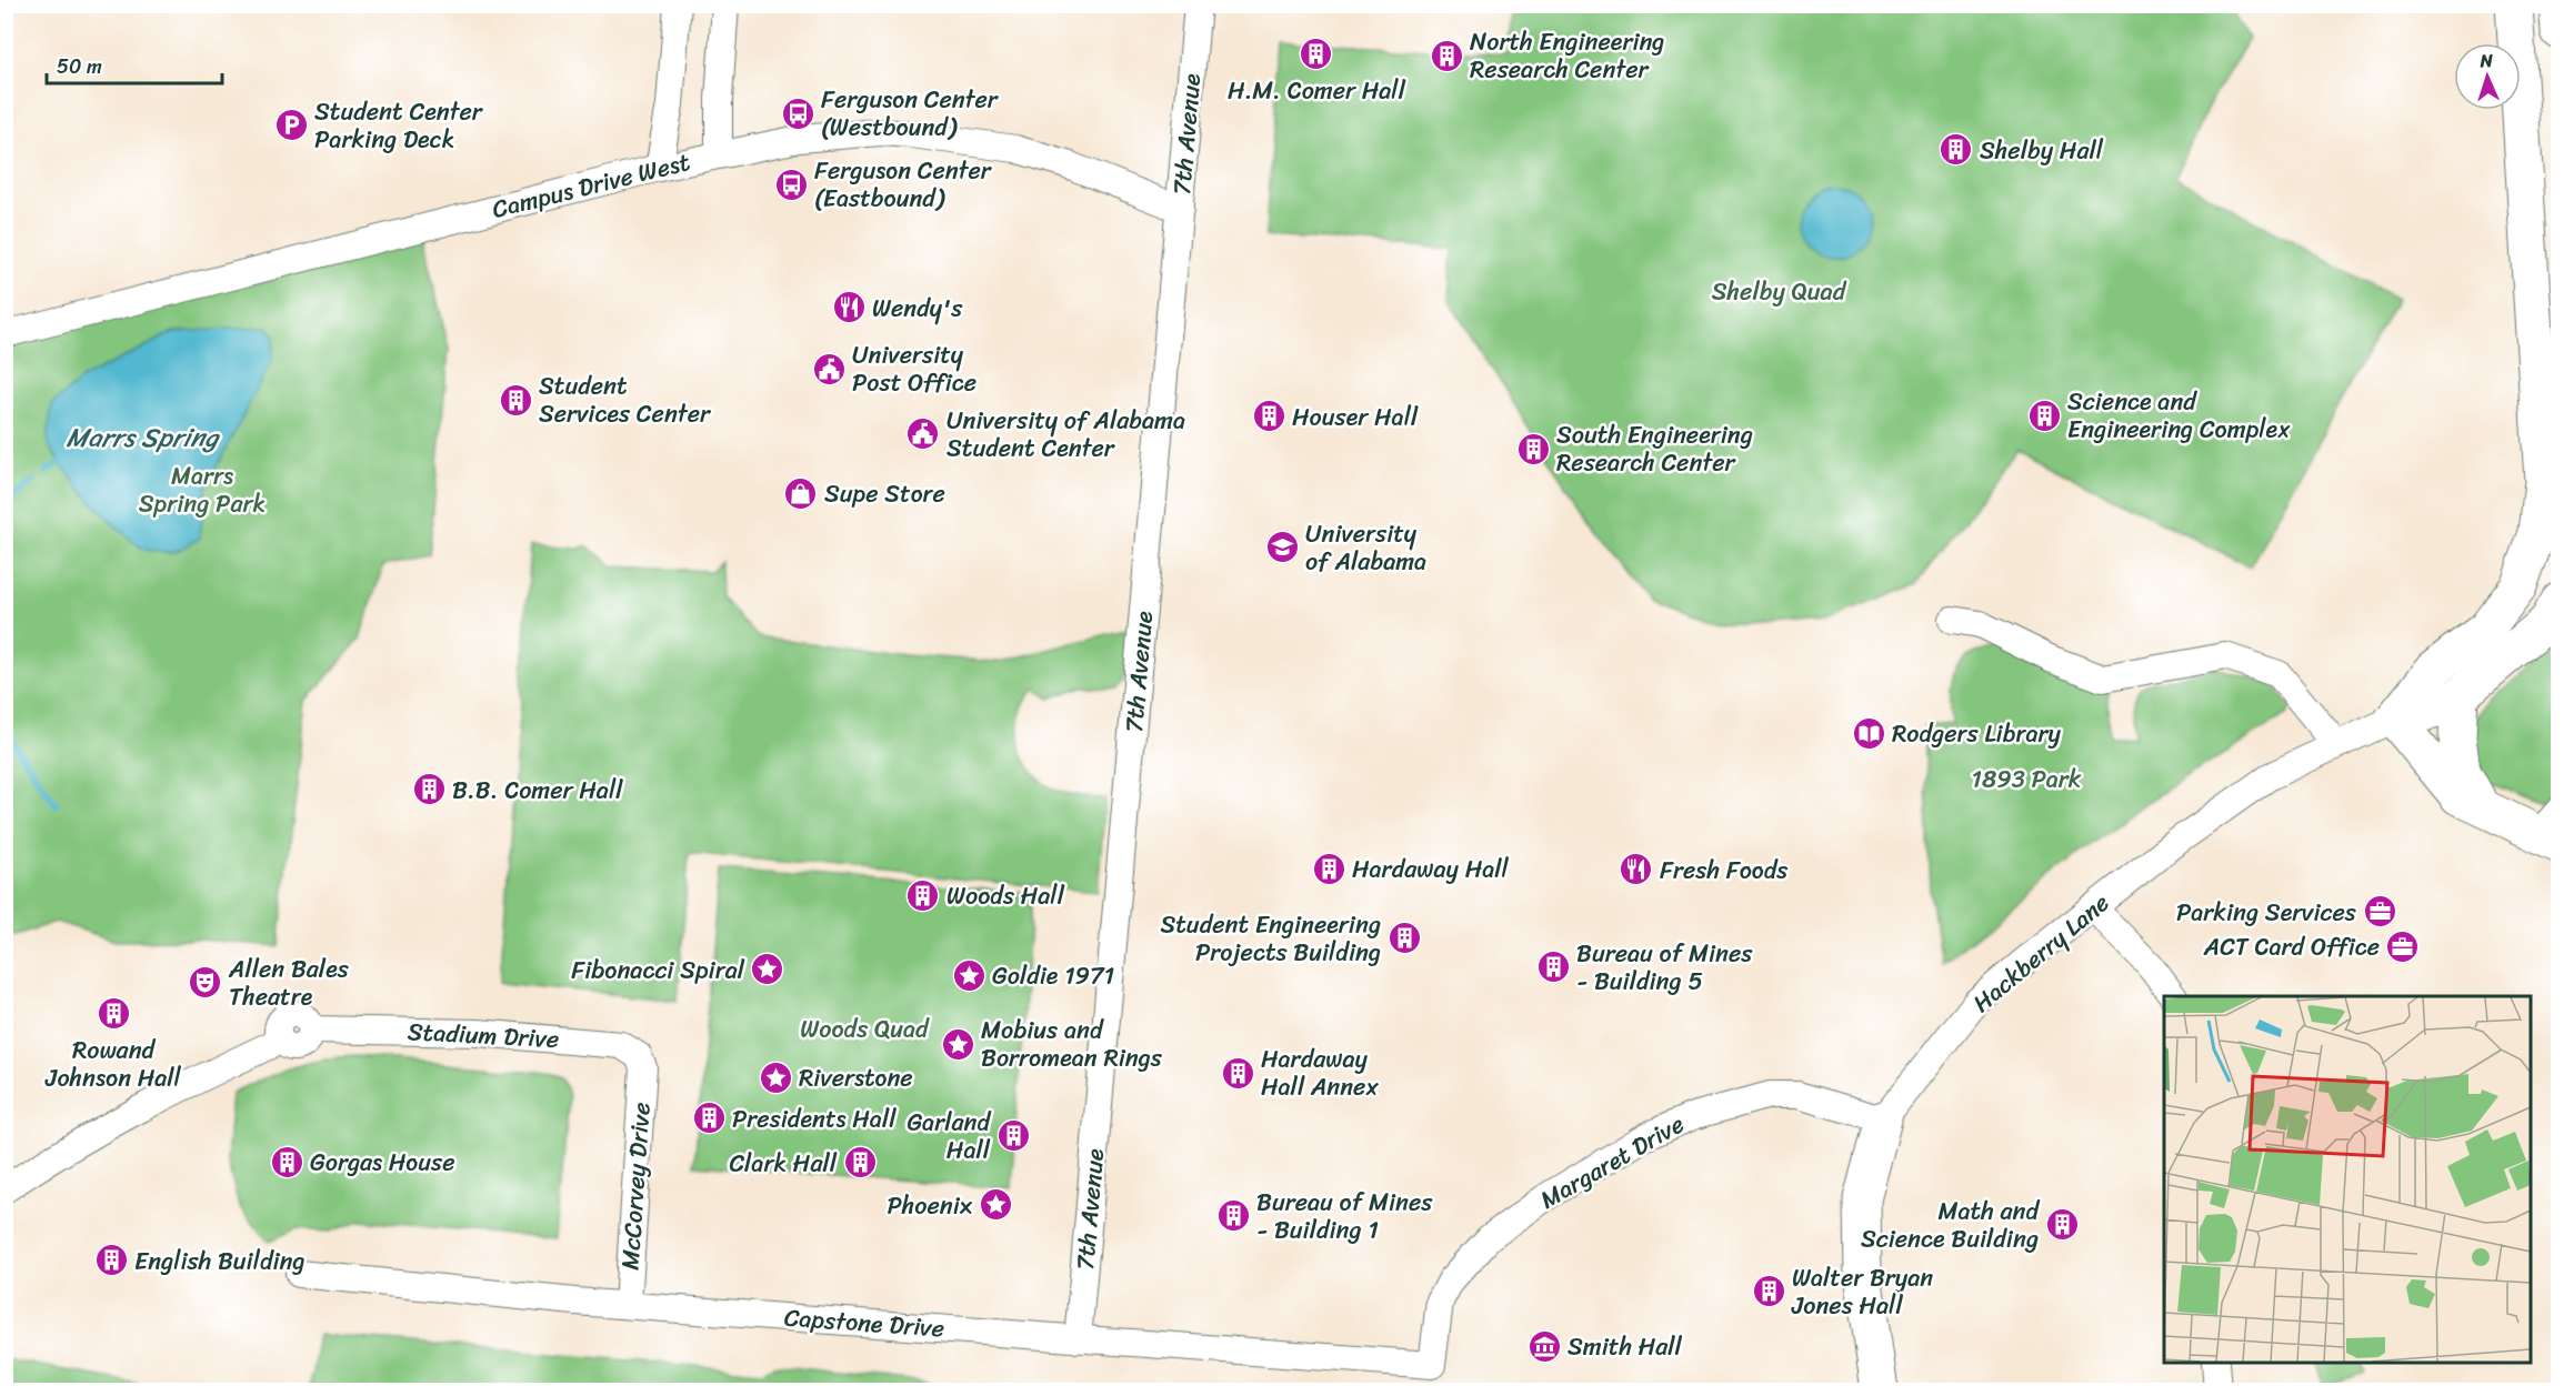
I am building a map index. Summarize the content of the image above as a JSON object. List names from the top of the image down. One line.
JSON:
{"streets":{"street":["7th Avenue","Campus Drive West","Hackberry Lane","Stadium Drive","Margaret Drive","McCorvey Drive","Capstone Drive"]},"crossings":[["7th Avenue","Campus Drive West"],["7th Avenue","Capstone Drive"],["Hackberry Lane","Margaret Drive"],["Stadium Drive","McCorvey Drive"],["Margaret Drive","Capstone Drive"],["McCorvey Drive","Capstone Drive"]],"water":["Marrs Spring"],"parks":["Shelby Quad","Marrs Spring Park","1893 Park","Woods Quad"],"places":{"building":["H.M. Comer Hall","North Engineering Research Center","Shelby Hall","Student Services Center","Science and Engineering Complex","Houser Hall","South Engineering Research Center","B.B. Comer Hall","Hardaway Hall","Woods Hall","Student Engineering Projects Building","Bureau of Mines - Building 5","Rowand Johnson Hall","Hardaway Hall Annex","Presidents Hall","Garland Hall","Gorgas House","Clark Hall","Bureau of Mines - Building 1","Math and Science Building","English Building","Walter Bryan Jones Hall"],"bus stop":["Ferguson Center (Westbound)","Ferguson Center (Eastbound)"],"parking":["Student Center Parking Deck"],"restaurant":["Wendy's","Fresh Foods"],"public building":["University Post Office","University of Alabama Student Center"],"shop":["Supe Store"],"school or university":["University of Alabama"],"library":["Rodgers Library"],"office":["Parking Services","ACT Card Office"],"place":["Fibonacci Spiral","Goldie 1971","Mobius and Borromean Rings","Riverstone","Phoenix"],"theatre":["Allen Bales Theatre"],"museum":["Smith Hall"]},"scale_bar":"50 m","north":"top"}
